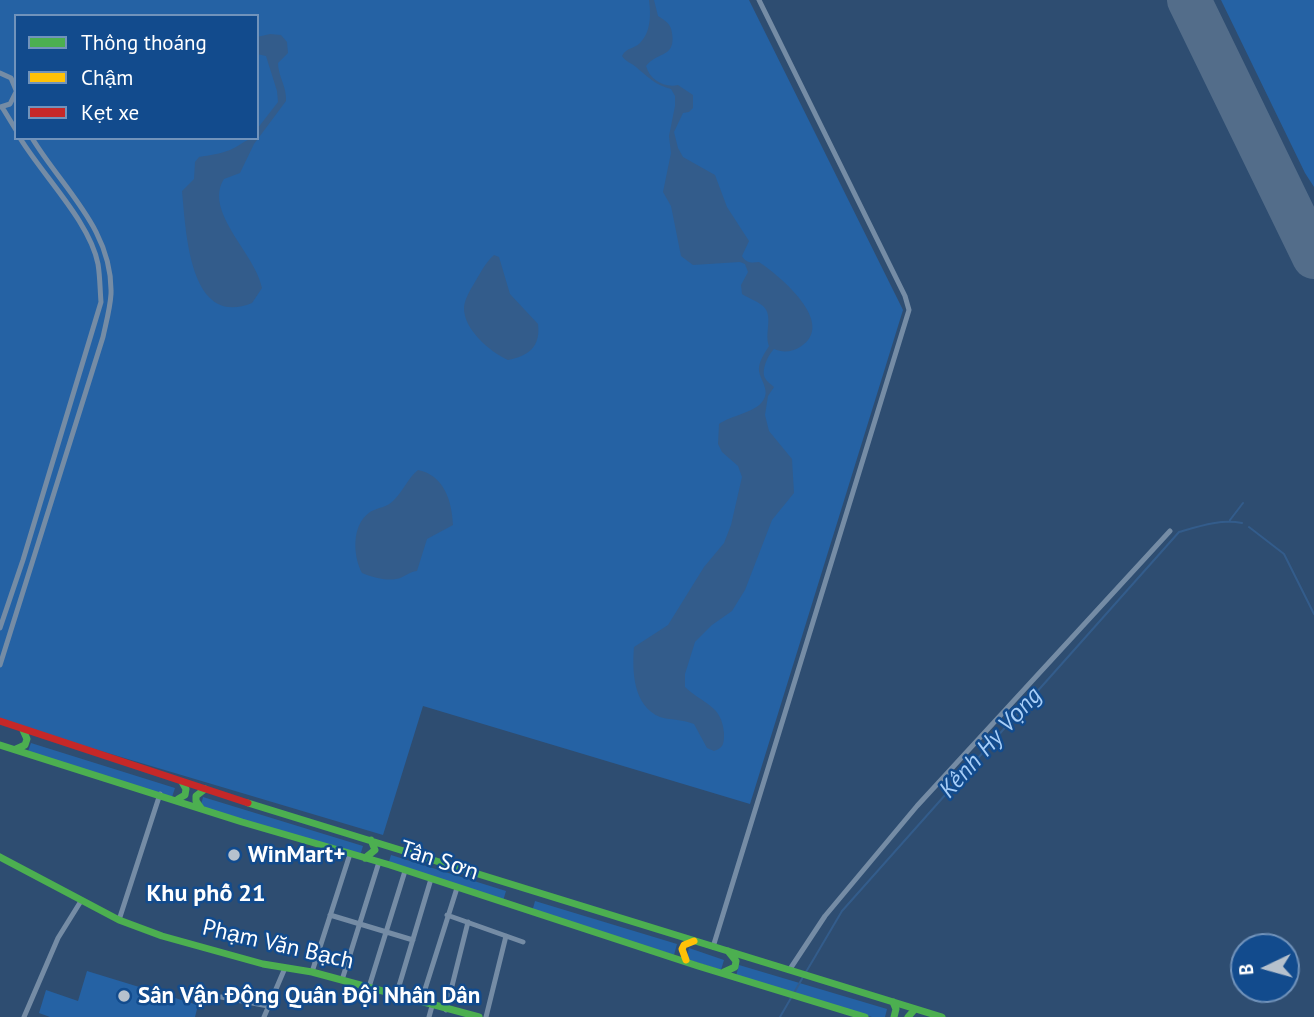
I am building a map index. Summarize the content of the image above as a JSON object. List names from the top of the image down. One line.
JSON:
{"streets":{"street":["Tân Sơn","Phạm Văn Bạch"]},"districts":["Khu phố 21"],"water":["Kênh Hy Vọng"],"places":["WinMart+","Sân Vận Động Quân Đội Nhân Dân"],"legend":["Thông thoáng","Chậm","Kẹt xe"],"north":"left"}
